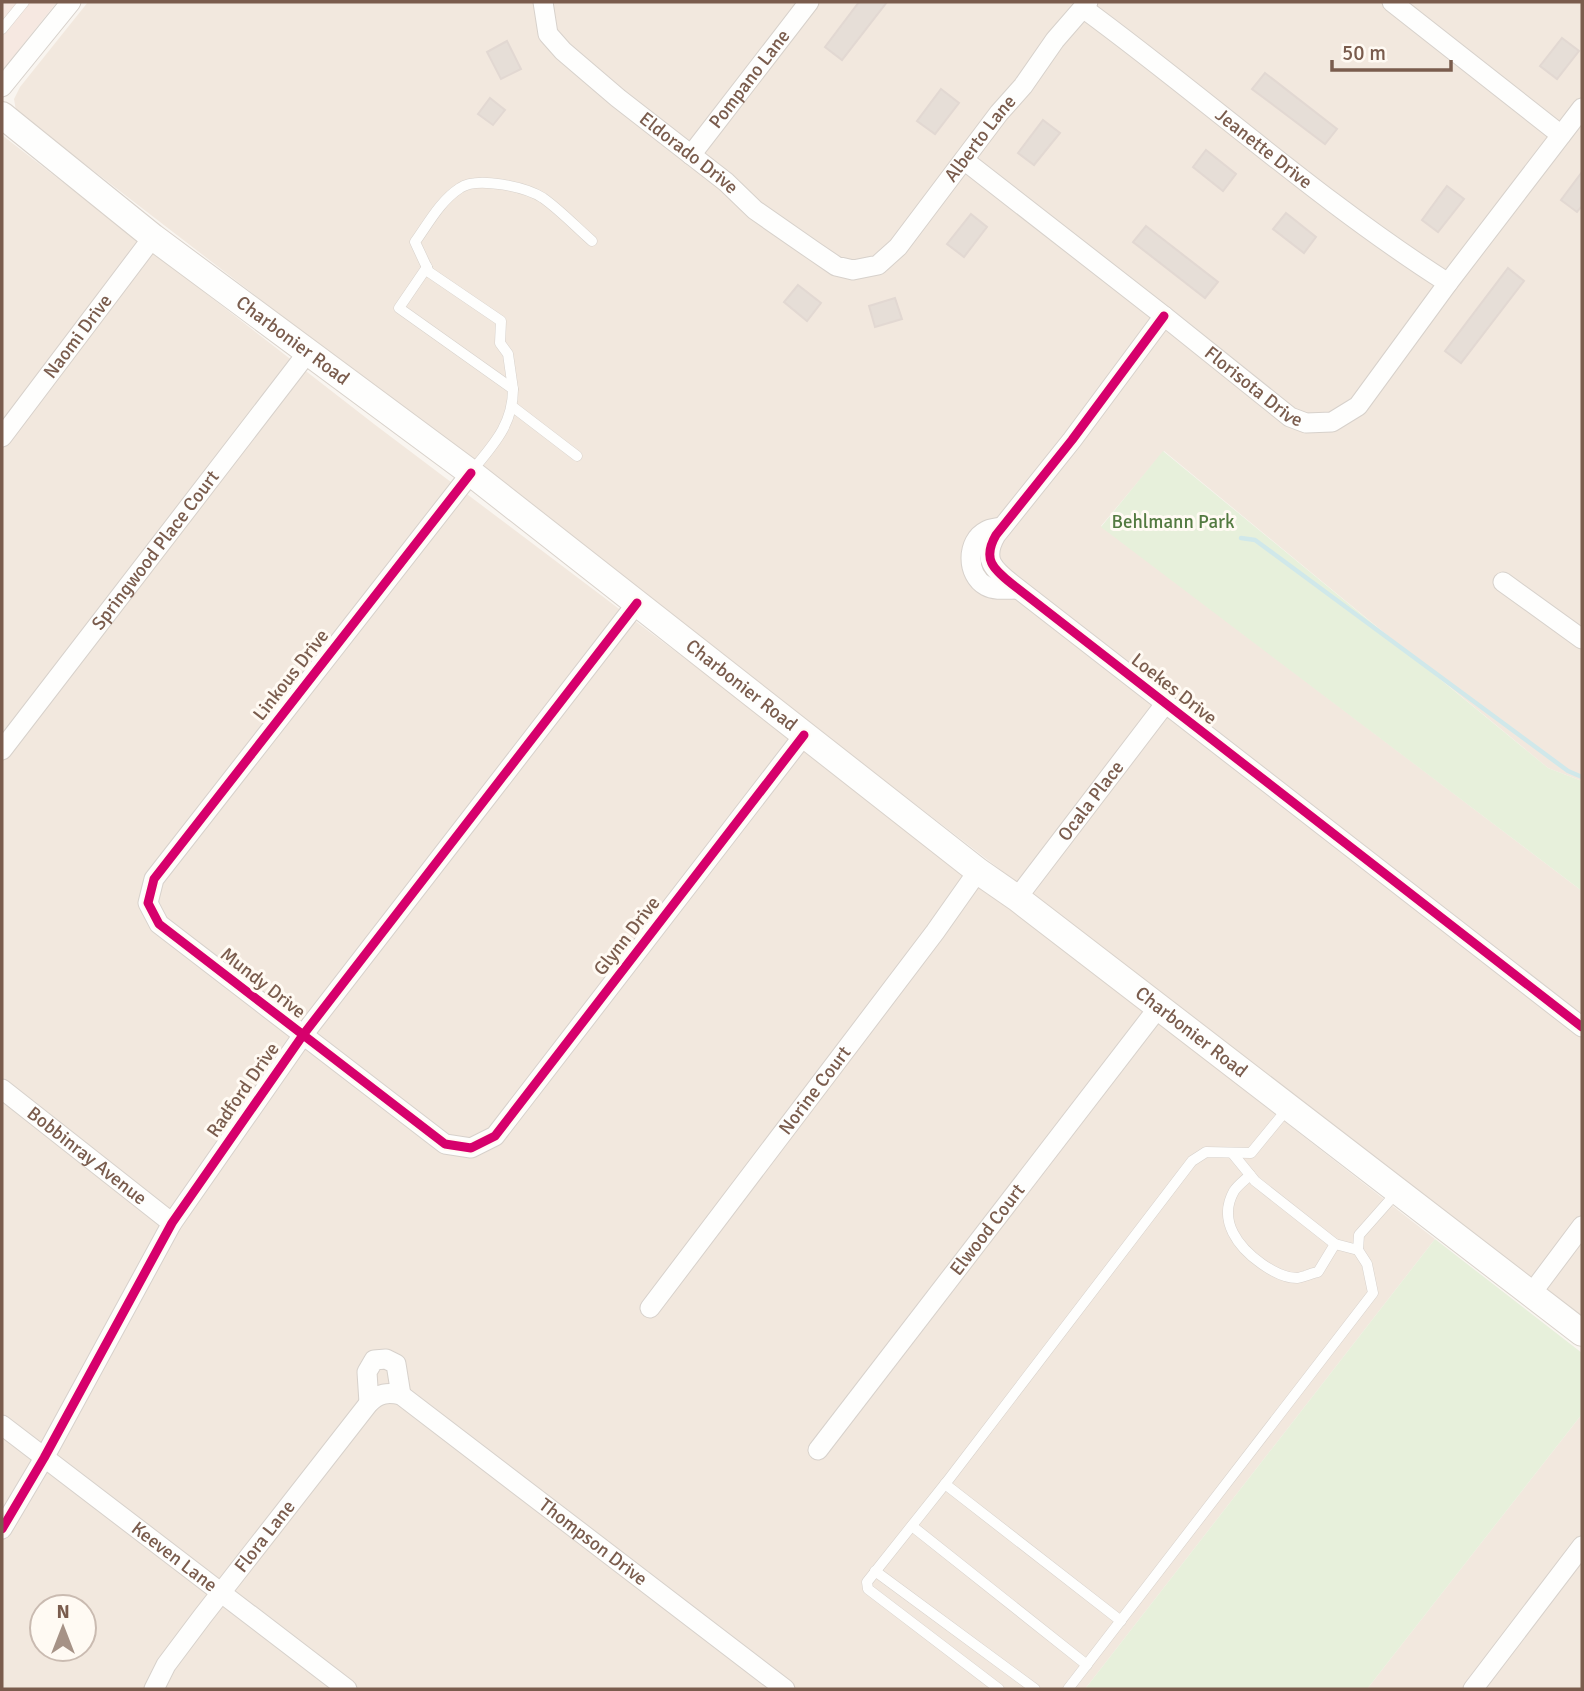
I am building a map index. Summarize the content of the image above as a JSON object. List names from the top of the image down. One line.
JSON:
{"streets":{"main road":["Charbonier Road"],"street":["Pompano Lane","Alberto Lane","Jeanette Drive","Eldorado Drive","Naomi Drive","Florisota Drive","Springwood Place Court","Linkous Drive","Loekes Drive","Ocala Place","Glynn Drive","Mundy Drive","Radford Drive","Norine Court","Bobbinray Avenue","Elwood Court","Flora Lane","Thompson Drive","Keeven Lane"]},"crossings":[["Pompano Lane","Eldorado Drive"],["Alberto Lane","Jeanette Drive"],["Alberto Lane","Eldorado Drive"],["Alberto Lane","Florisota Drive"],["Jeanette Drive","Florisota Drive"],["Naomi Drive","Charbonier Road"],["Charbonier Road","Springwood Place Court"],["Charbonier Road","Linkous Drive"],["Charbonier Road","Ocala Place"],["Charbonier Road","Glynn Drive"],["Charbonier Road","Radford Drive"],["Charbonier Road","Norine Court"],["Charbonier Road","Elwood Court"],["Florisota Drive","Loekes Drive"],["Linkous Drive","Mundy Drive"],["Loekes Drive","Ocala Place"],["Glynn Drive","Mundy Drive"],["Mundy Drive","Radford Drive"],["Radford Drive","Bobbinray Avenue"],["Radford Drive","Keeven Lane"],["Flora Lane","Thompson Drive"],["Flora Lane","Keeven Lane"]],"parks":["Behlmann Park"],"scale_bar":"50 m","north":"top"}
